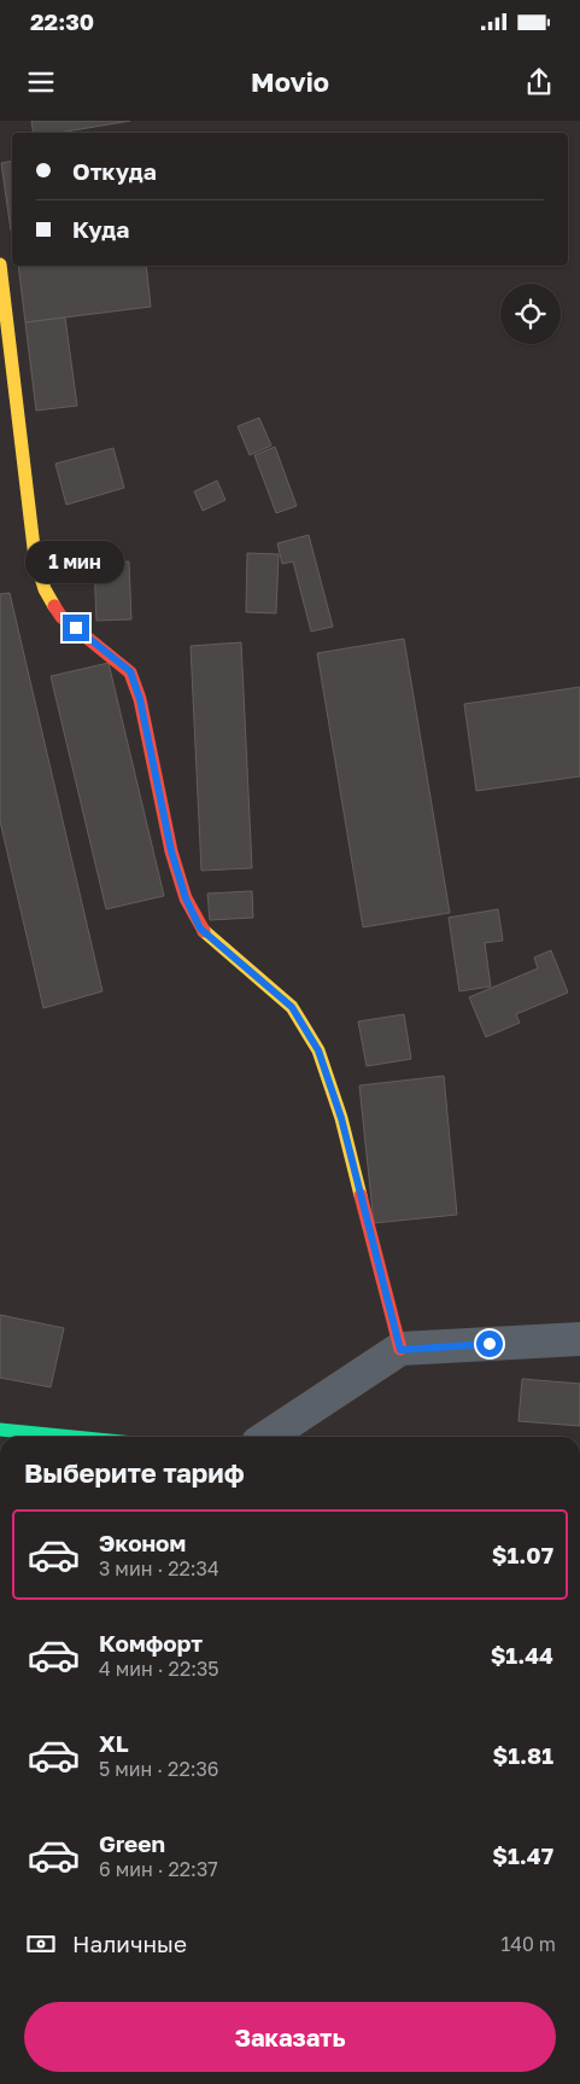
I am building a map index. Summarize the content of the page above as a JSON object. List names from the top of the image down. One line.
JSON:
{"page":{"status":"22:30","header":"Movio","banner":["Откуда","Куда"],"bubble":"1 мин","heading":"Выберите тариф","list":[{"name":"Эконом","note":"3 мин · 22:34","value":"$1.07"},{"name":"Комфорт","note":"4 мин · 22:35","value":"$1.44"},{"name":"XL","note":"5 мин · 22:36","value":"$1.81"},{"name":"Green","note":"6 мин · 22:37","value":"$1.47"}],"pay":["Наличные","140 m"],"buttons":"Заказать"}}
